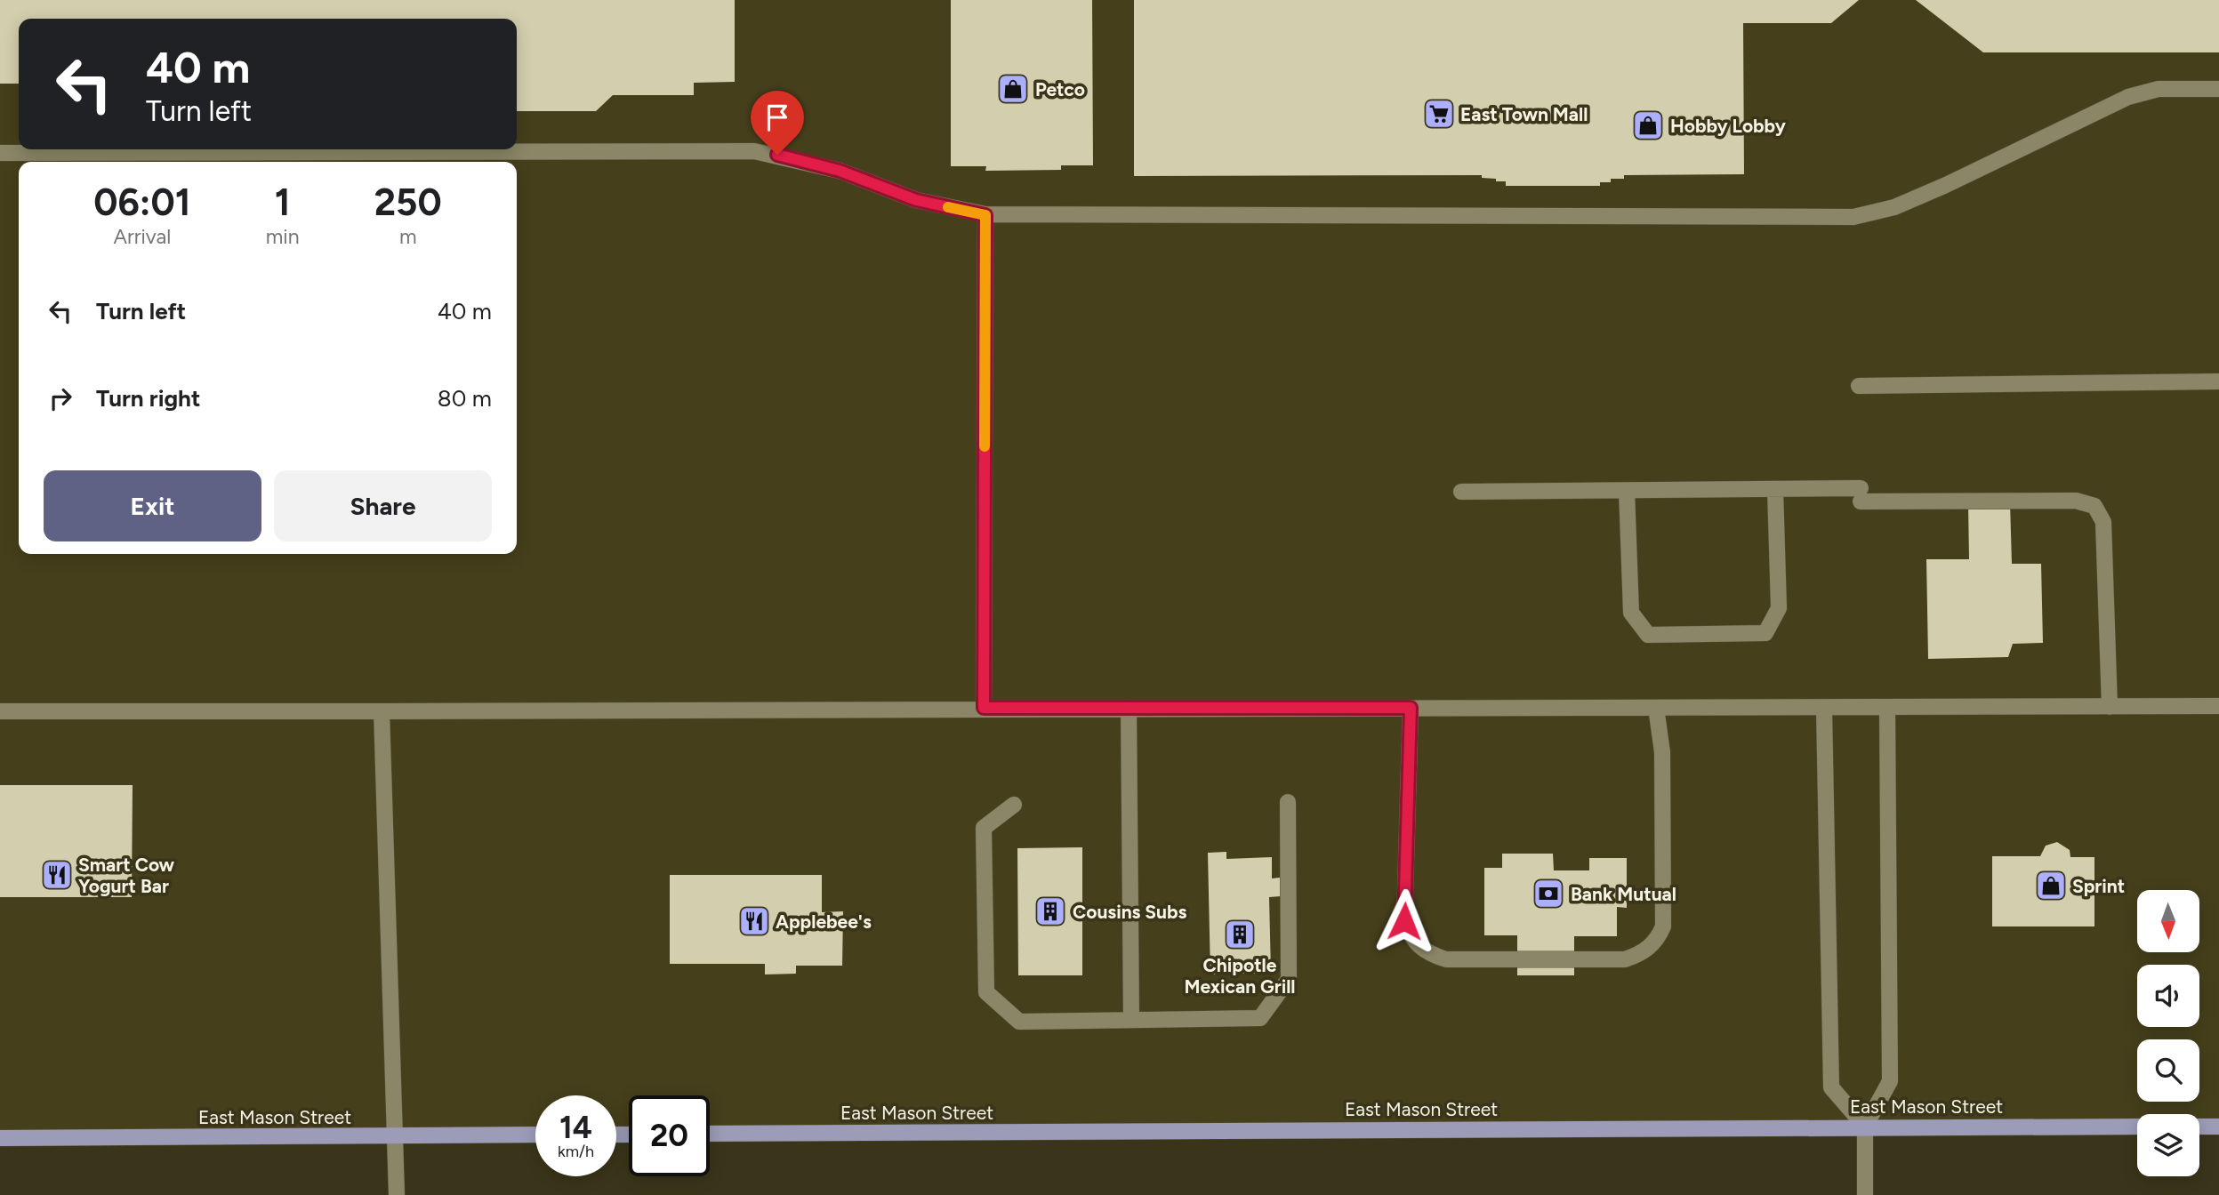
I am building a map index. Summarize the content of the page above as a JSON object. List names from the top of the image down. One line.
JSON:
{"streets":{"main road":["East Mason Street"]},"places":{"shop":["Petco","Hobby Lobby","Sprint"],"supermarket":["East Town Mall"],"restaurant":["Smart Cow Yogurt Bar","Applebee's"],"bank":["Bank Mutual"],"building":["Cousins Subs","Chipotle Mexican Grill"]},"north":"bottom","page":{"turn":["40 m","Turn left"],"eta":["06:01","Arrival","1","min","250","m"],"list":[{"name":"Turn left","value":"40 m"},{"name":"Turn right","value":"80 m"}],"buttons":["Exit","Share"],"speed":"14 km/h","limit":"20"}}
